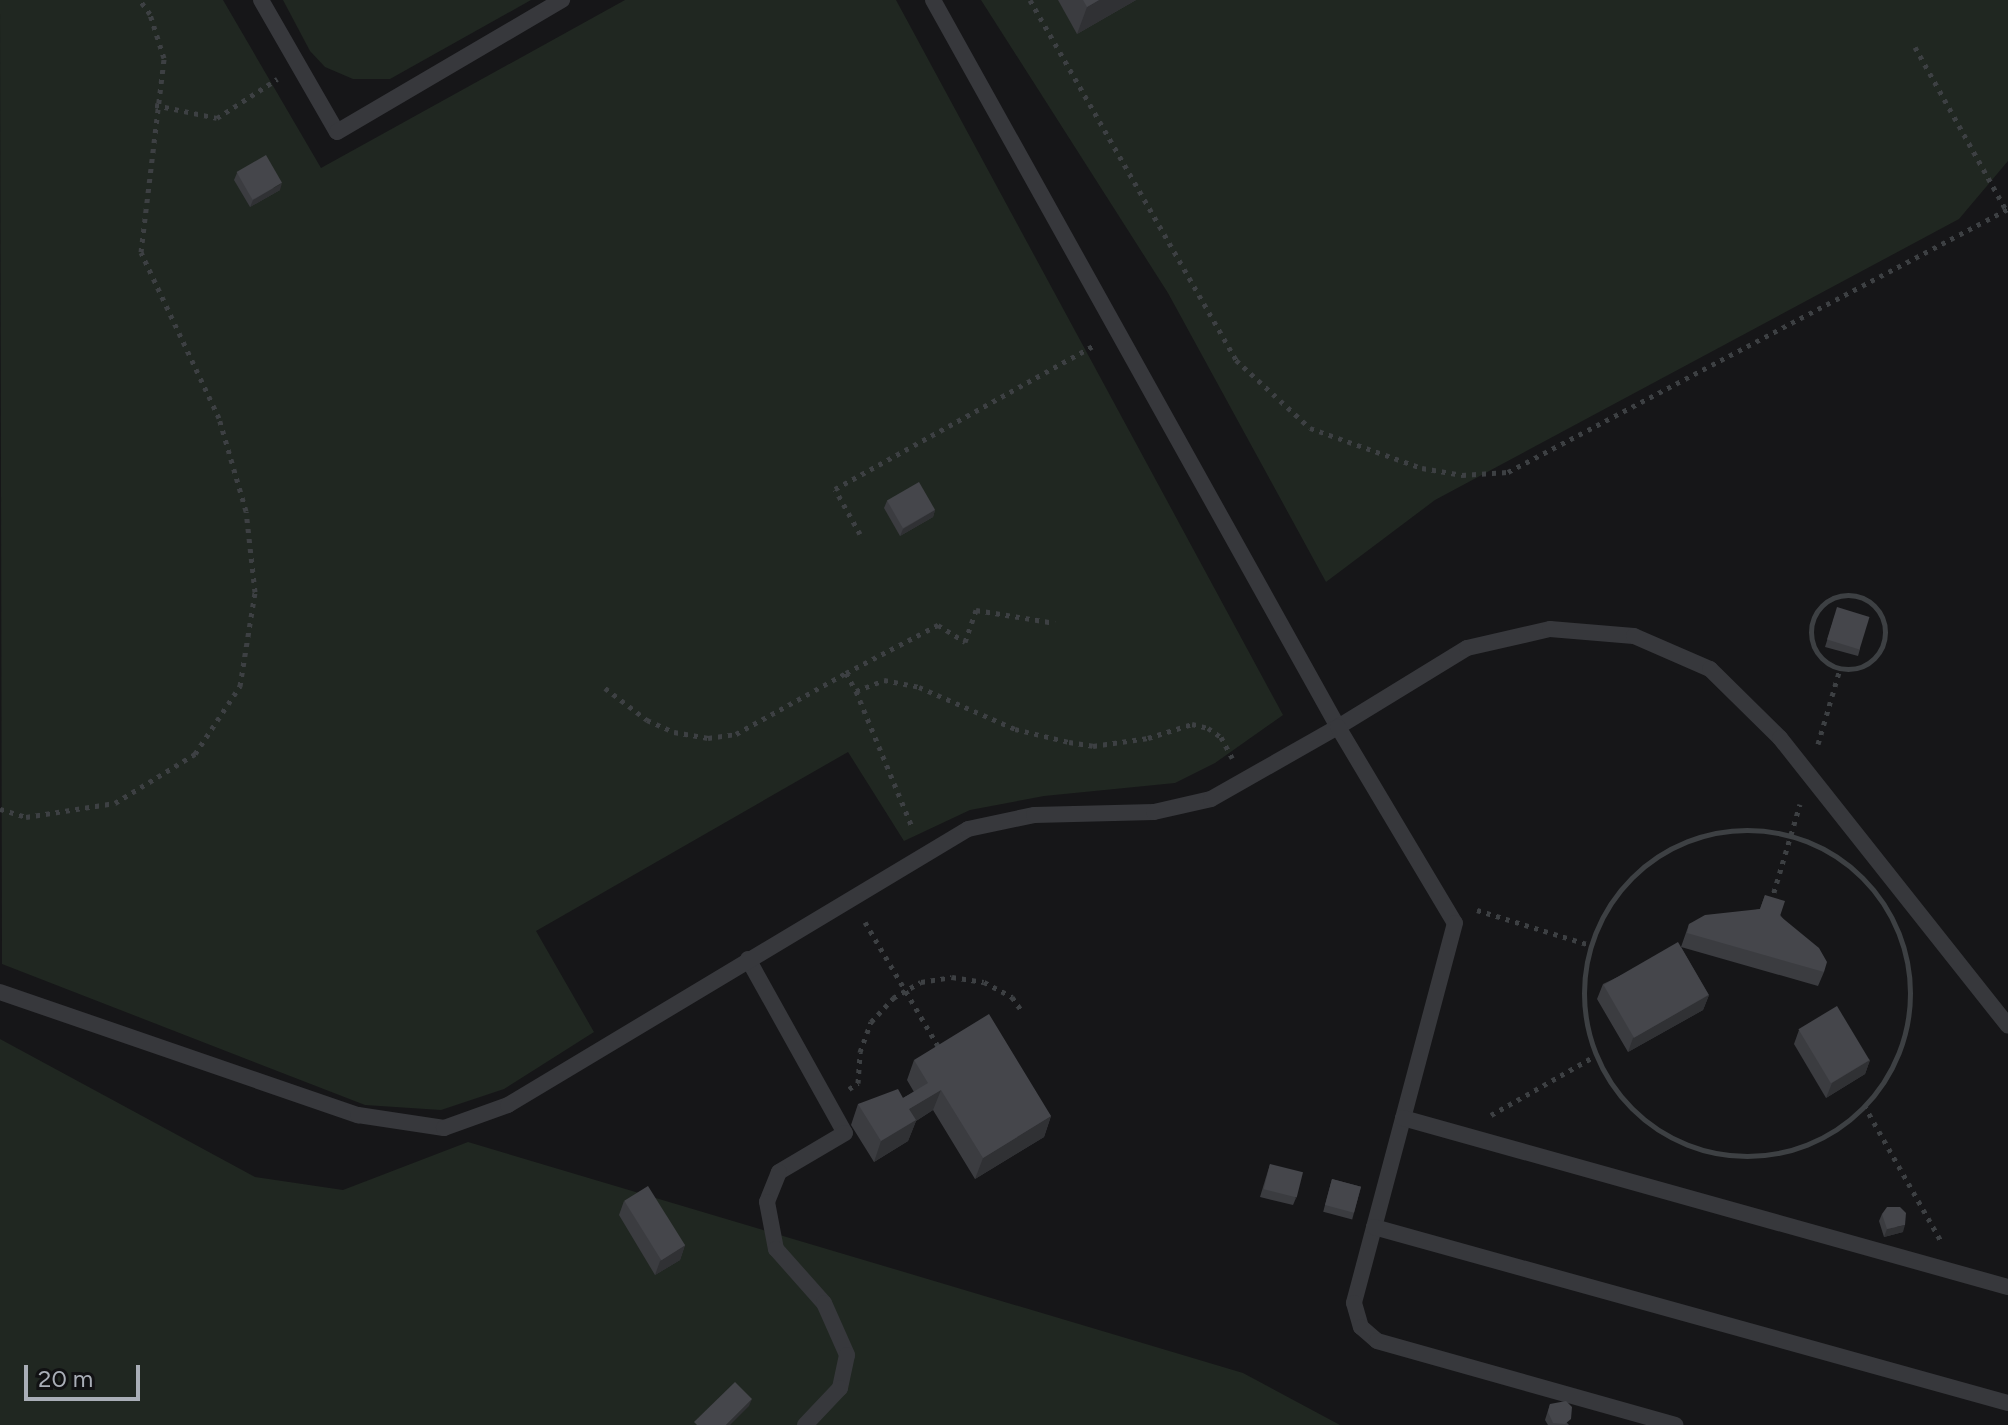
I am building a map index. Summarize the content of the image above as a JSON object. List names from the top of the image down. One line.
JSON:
{"scale_bar":"20 m"}
